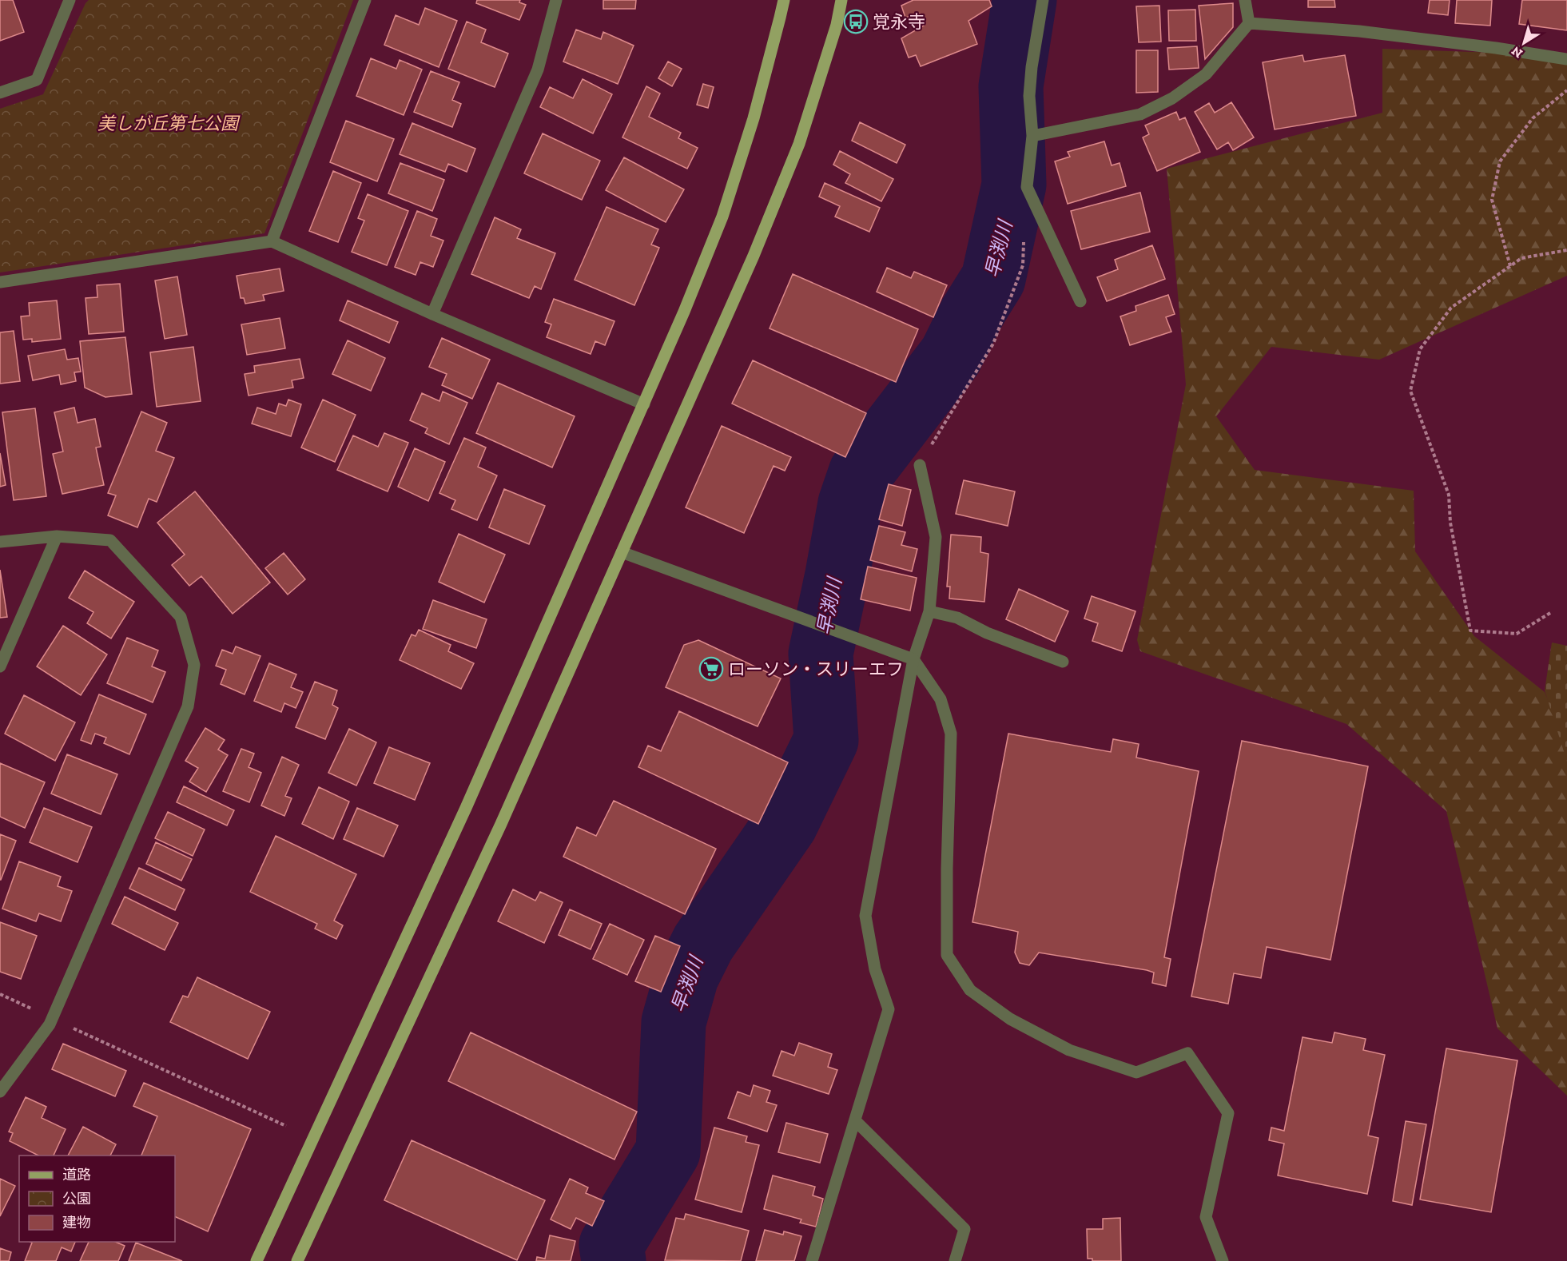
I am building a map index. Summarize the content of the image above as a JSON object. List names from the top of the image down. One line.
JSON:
{"water":["早渕川"],"parks":["美しが丘第七公園"],"places":{"bus stop":["覚永寺"],"supermarket":["ローソン・スリーエフ"]},"legend":["道路","公園","建物"],"north":"bottom left"}
